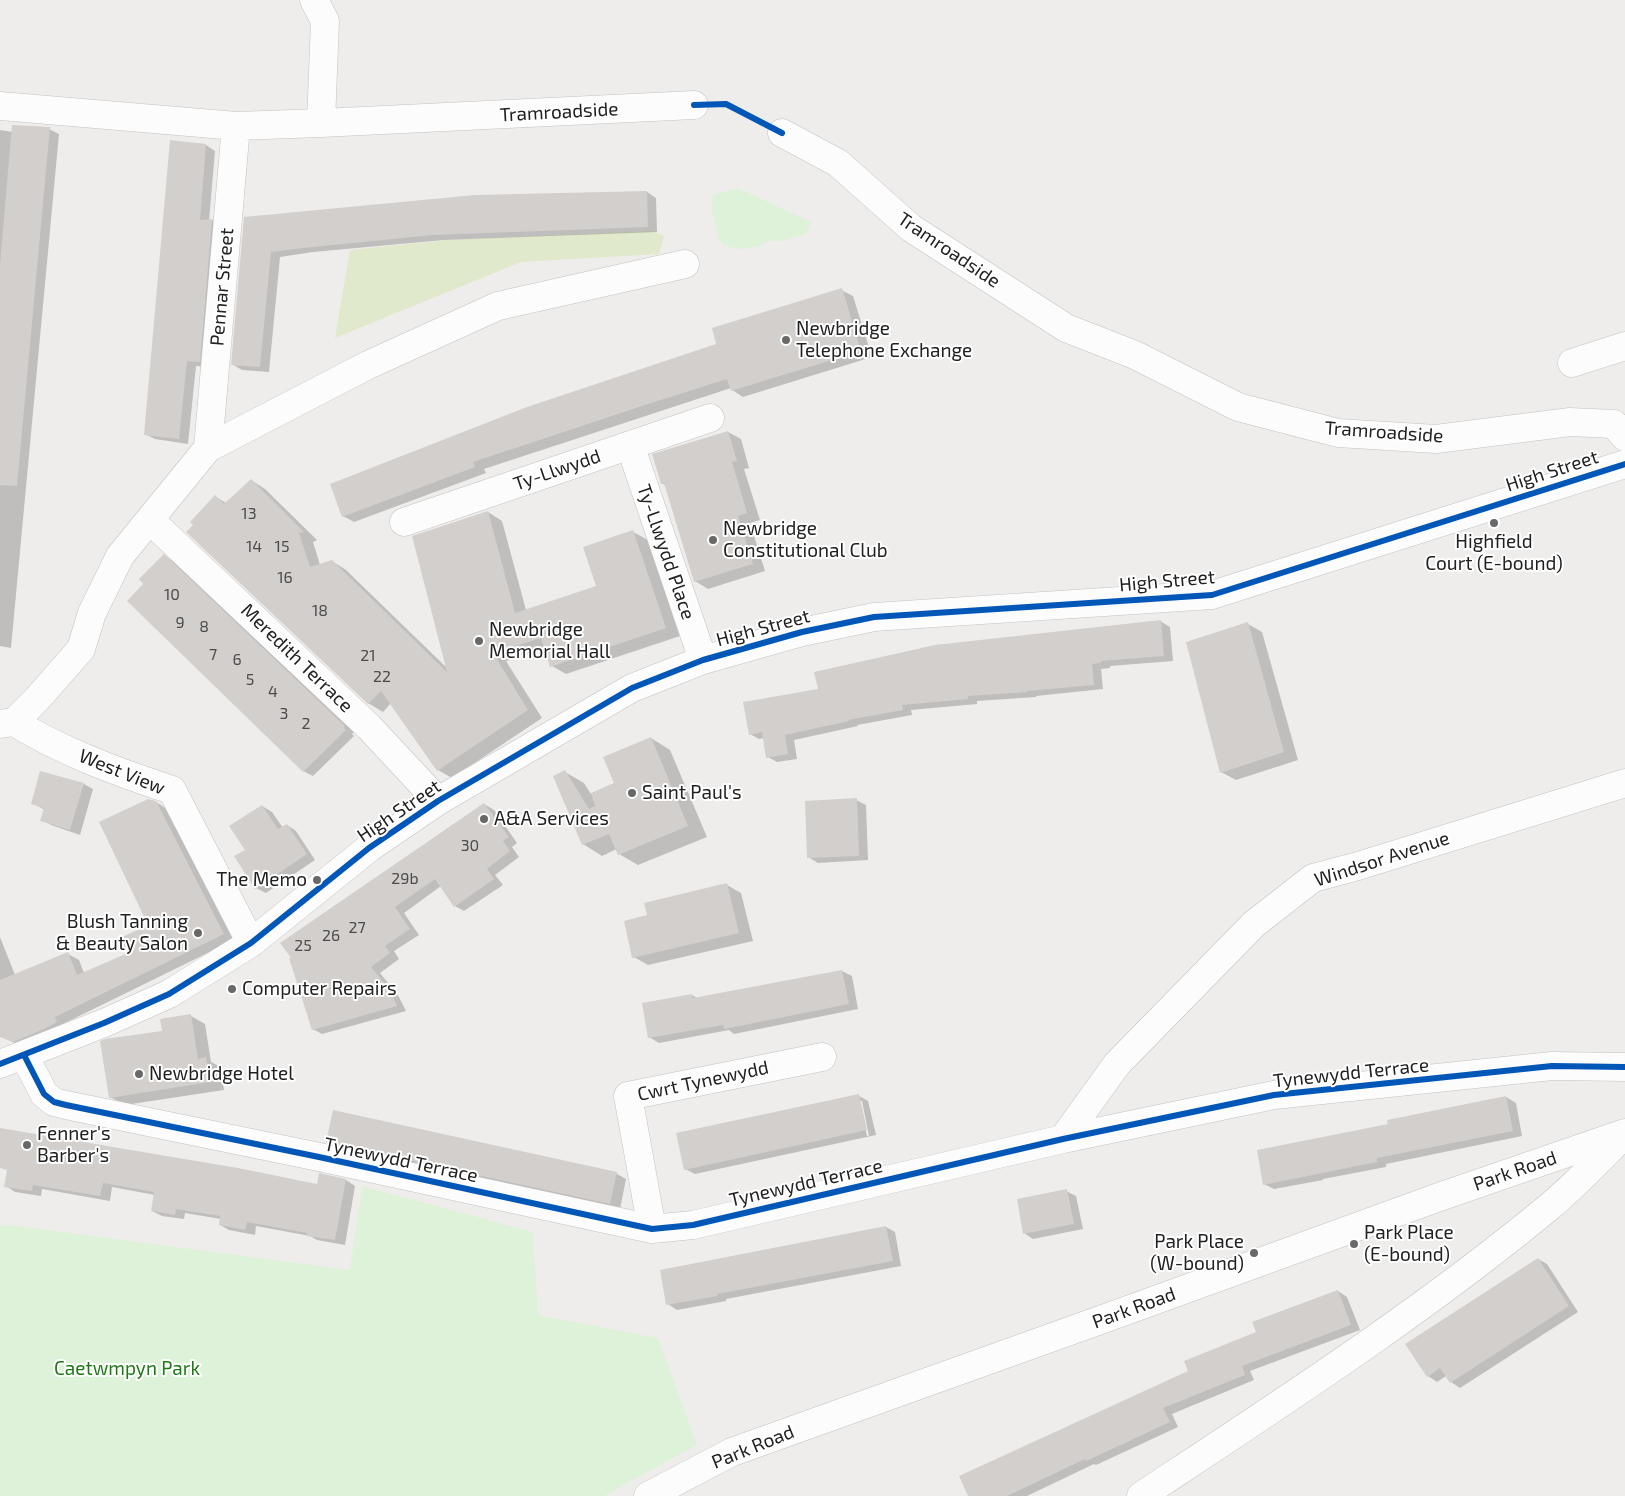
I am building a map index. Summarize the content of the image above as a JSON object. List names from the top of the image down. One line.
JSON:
{"streets":{"street":["Tramroadside","Pennar Street","Ty-Llwydd","High Street","Ty-Llwydd Place","Meredith Terrace","West View","Windsor Avenue","Tynewydd Terrace","Cwrt Tynewydd","Park Road"]},"crossings":[["Tramroadside","Pennar Street"],["Ty-Llwydd","Ty-Llwydd Place"],["High Street","Ty-Llwydd Place"],["High Street","Meredith Terrace"],["High Street","West View"],["High Street","Tynewydd Terrace"],["Windsor Avenue","Tynewydd Terrace"],["Tynewydd Terrace","Cwrt Tynewydd"]],"parks":["Caetwmpyn Park"],"places":["Newbridge Telephone Exchange","Highfield Court (E-bound)","Newbridge Constitutional Club","Newbridge Memorial Hall","Saint Paul's","A&A Services","The Memo","Blush Tanning & Beauty Salon","Computer Repairs","Newbridge Hotel","Fenner's Barber's","Park Place (E-bound)","Park Place (W-bound)"],"house_numbers":["13","14","15","16","10","18","9","8","7","21","6","22","5","4","3","2","30","29b","27","26","25"]}
